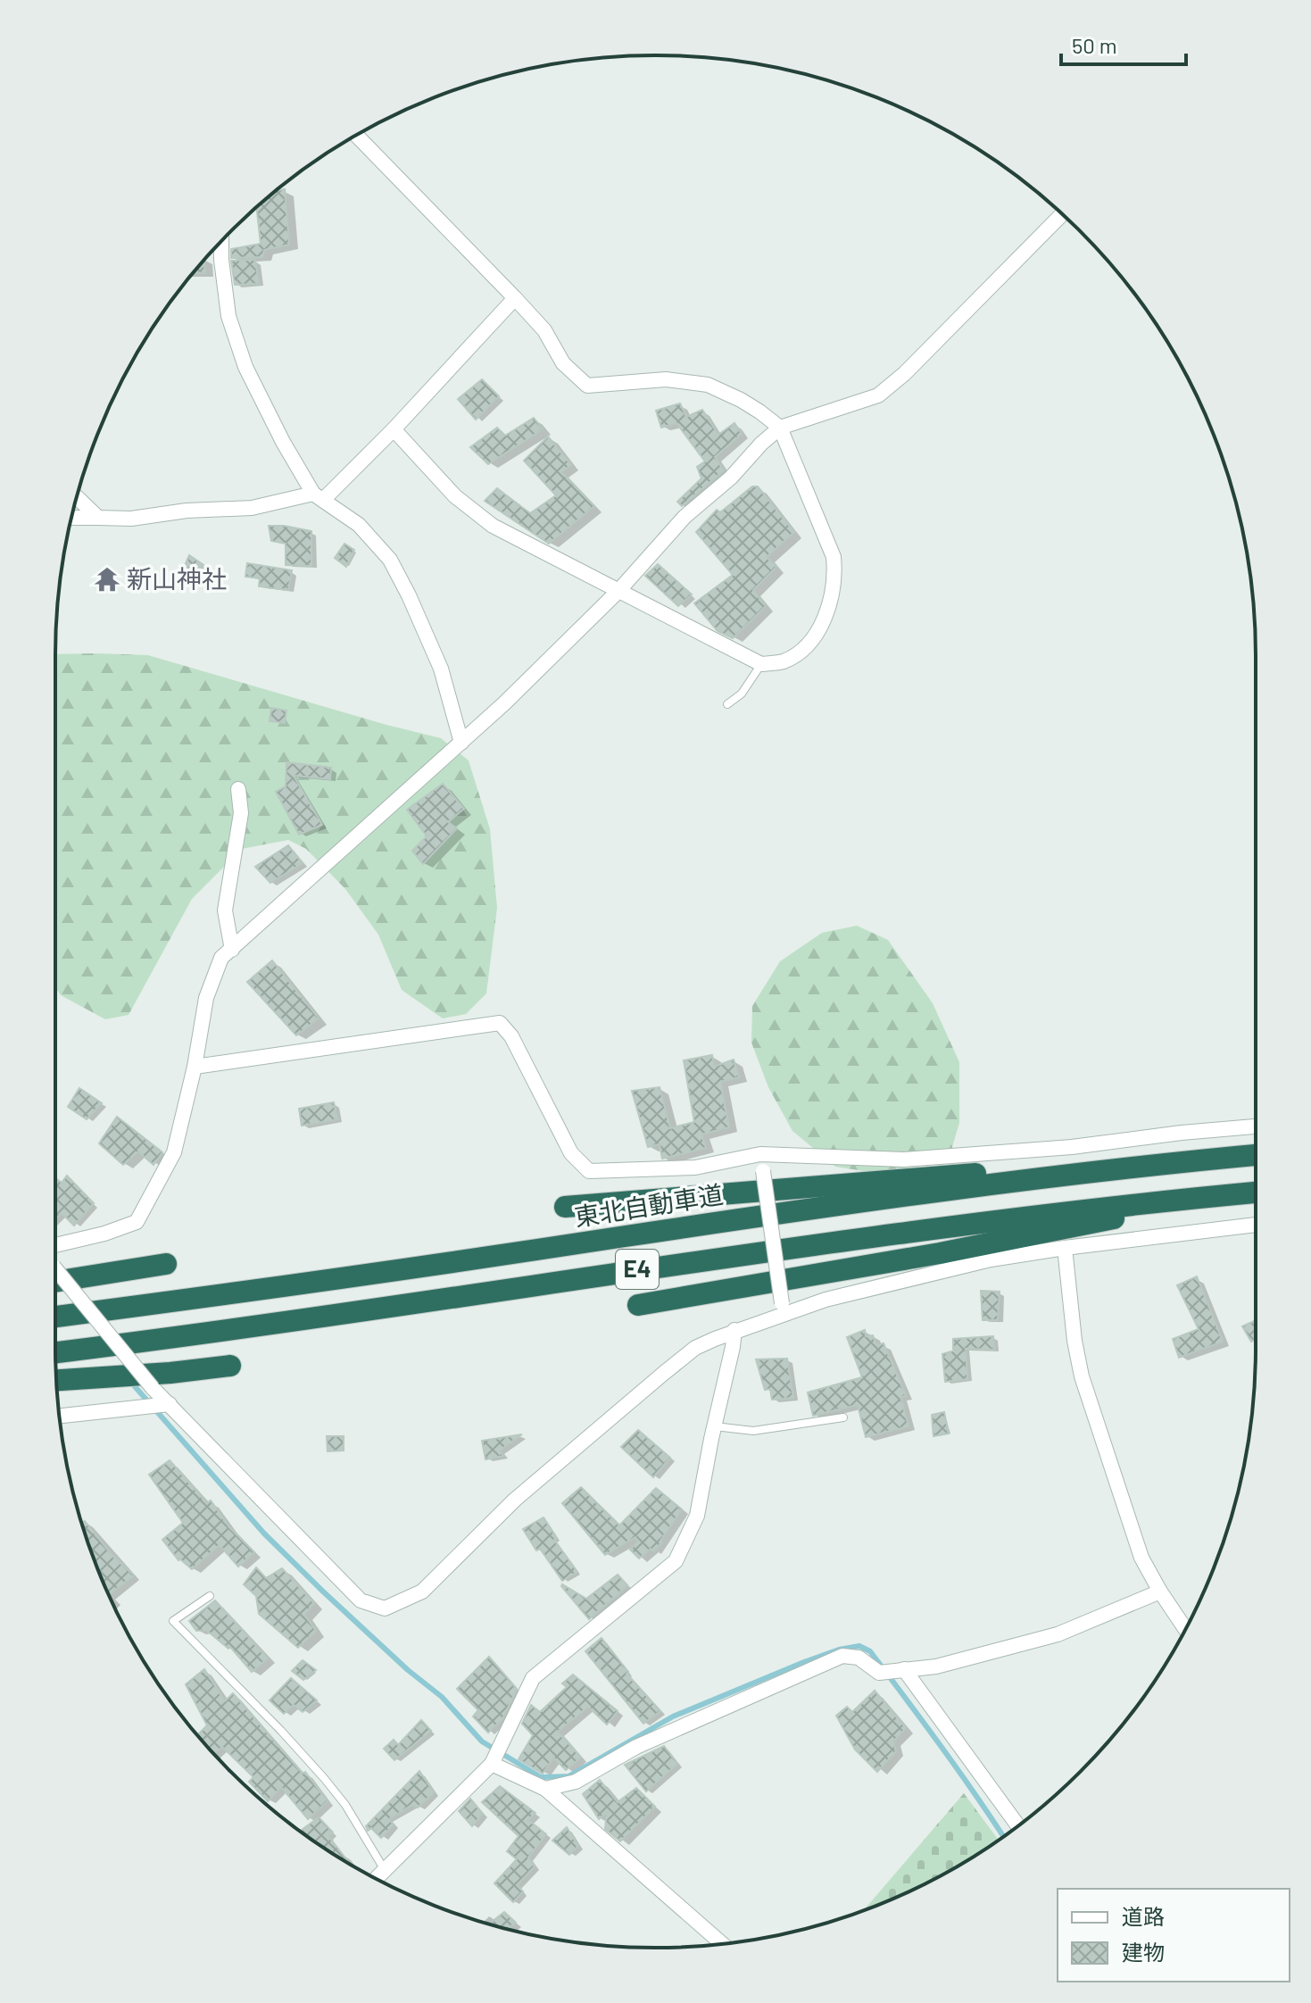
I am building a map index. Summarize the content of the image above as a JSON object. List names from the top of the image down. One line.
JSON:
{"streets":{"highway":["東北自動車道","E4"]},"places":{"temple":["新山神社"]},"legend":["道路","建物"],"scale_bar":"50 m"}
